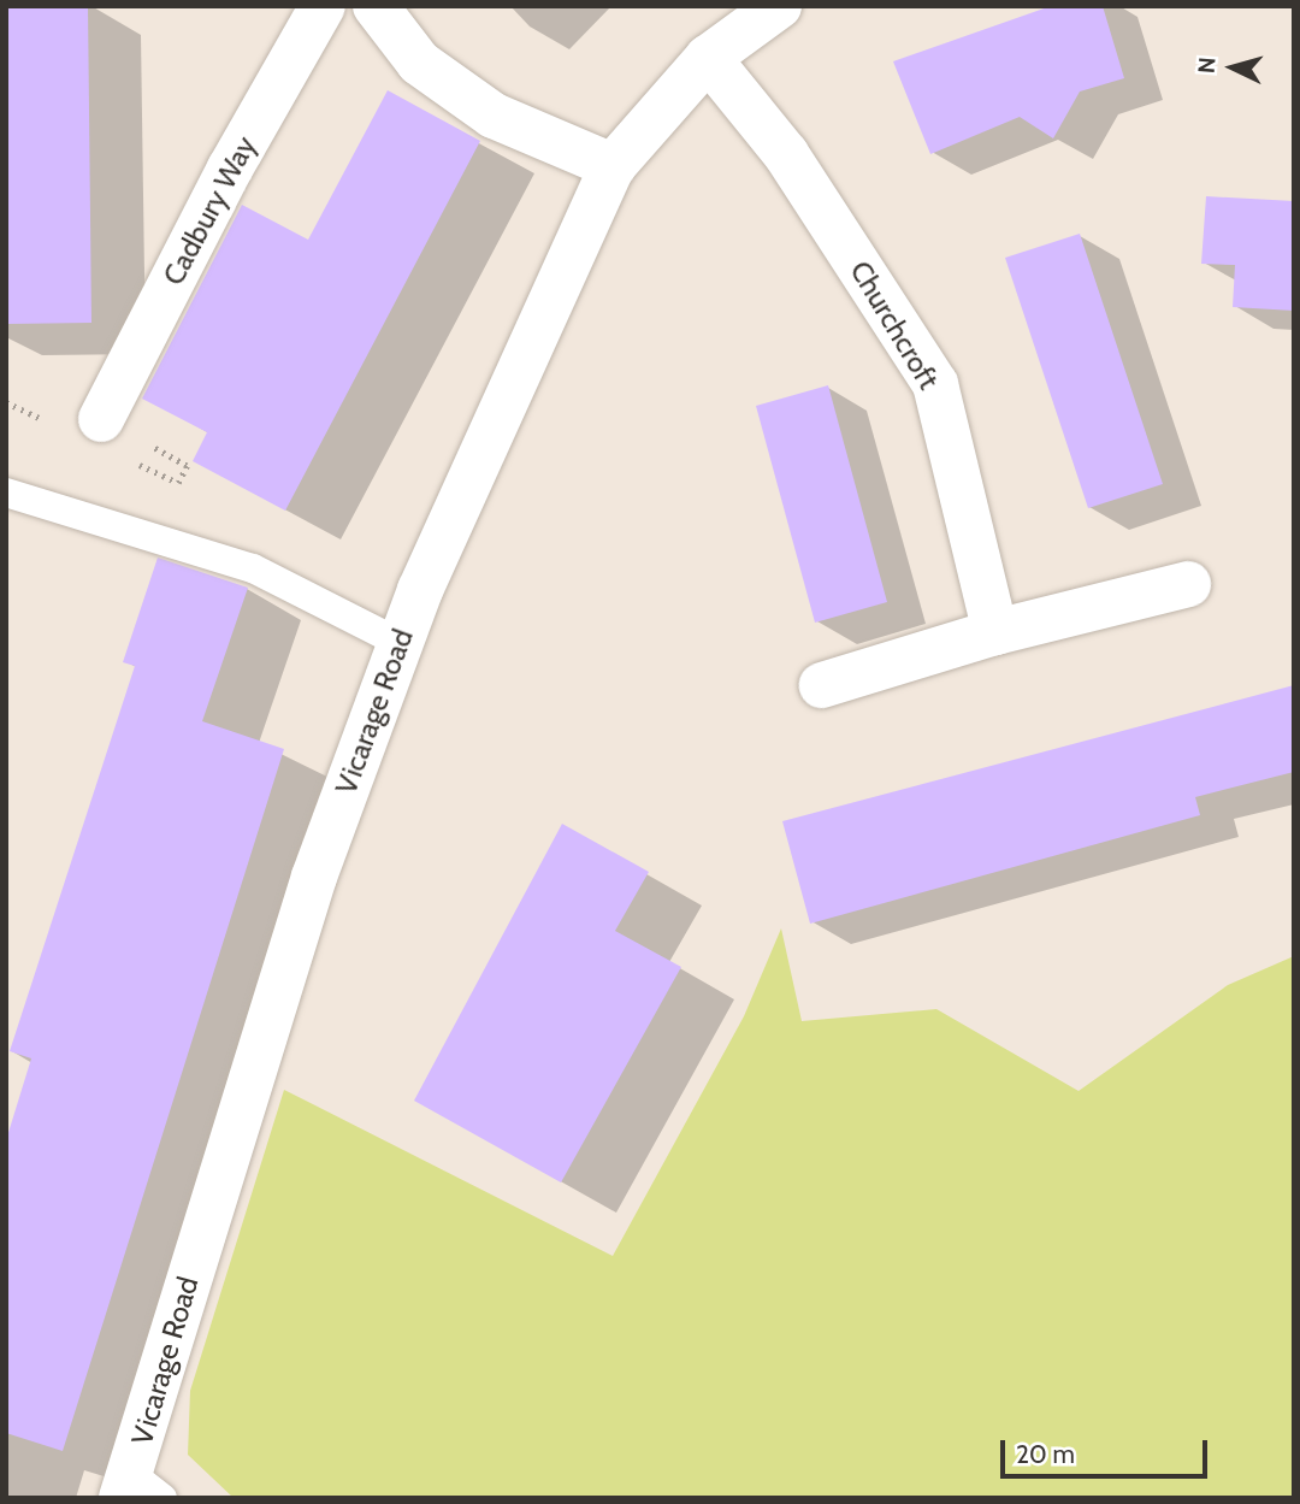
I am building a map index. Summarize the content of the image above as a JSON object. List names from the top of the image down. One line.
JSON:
{"streets":{"street":["Cadbury Way","Churchcroft","Vicarage Road"]},"crossings":[["Churchcroft","Vicarage Road"]],"scale_bar":"20 m","north":"left"}
